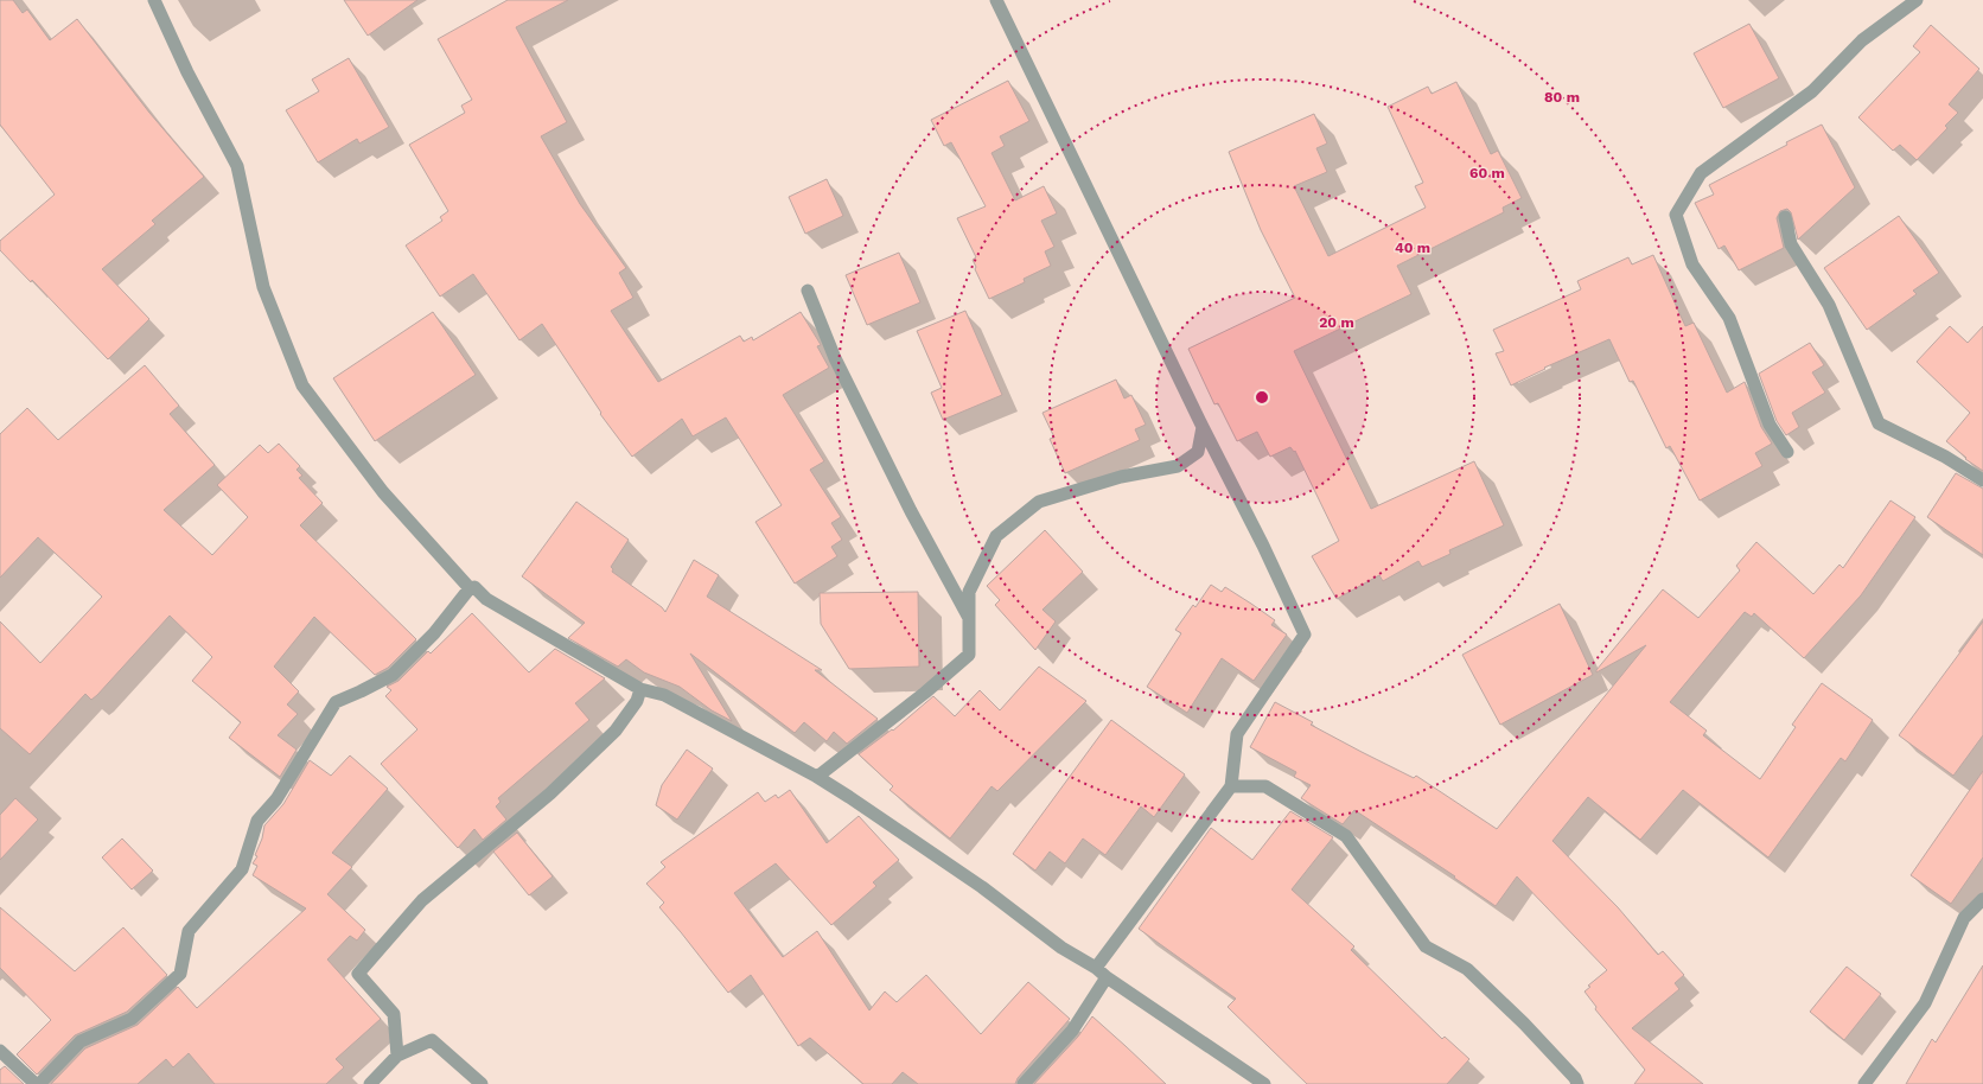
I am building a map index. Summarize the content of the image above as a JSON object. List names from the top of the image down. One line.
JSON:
{"rings":["80 m","60 m","40 m","20 m"]}
